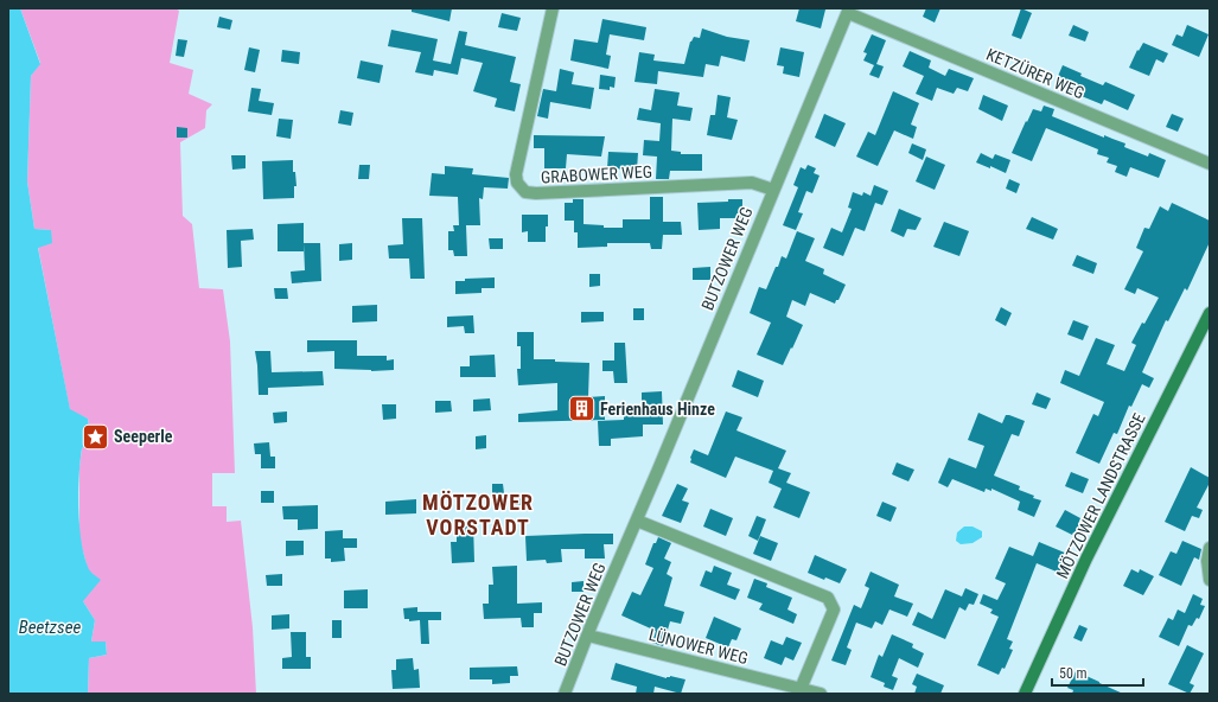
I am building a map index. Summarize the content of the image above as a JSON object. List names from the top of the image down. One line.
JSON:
{"streets":{"main road":["MÖTZOWER LANDSTRASSE"],"street":["KETZÜRER WEG","GRABOWER WEG","BUTZOWER WEG","LÜNOWER WEG"]},"crossings":[["KETZÜRER WEG","BUTZOWER WEG"],["GRABOWER WEG","BUTZOWER WEG"],["BUTZOWER WEG","LÜNOWER WEG"]],"districts":["MÖTZOWER VORSTADT"],"water":["Beetzsee"],"places":{"building":["Ferienhaus Hinze"],"place":["Seeperle"]},"scale_bar":"50 m"}
